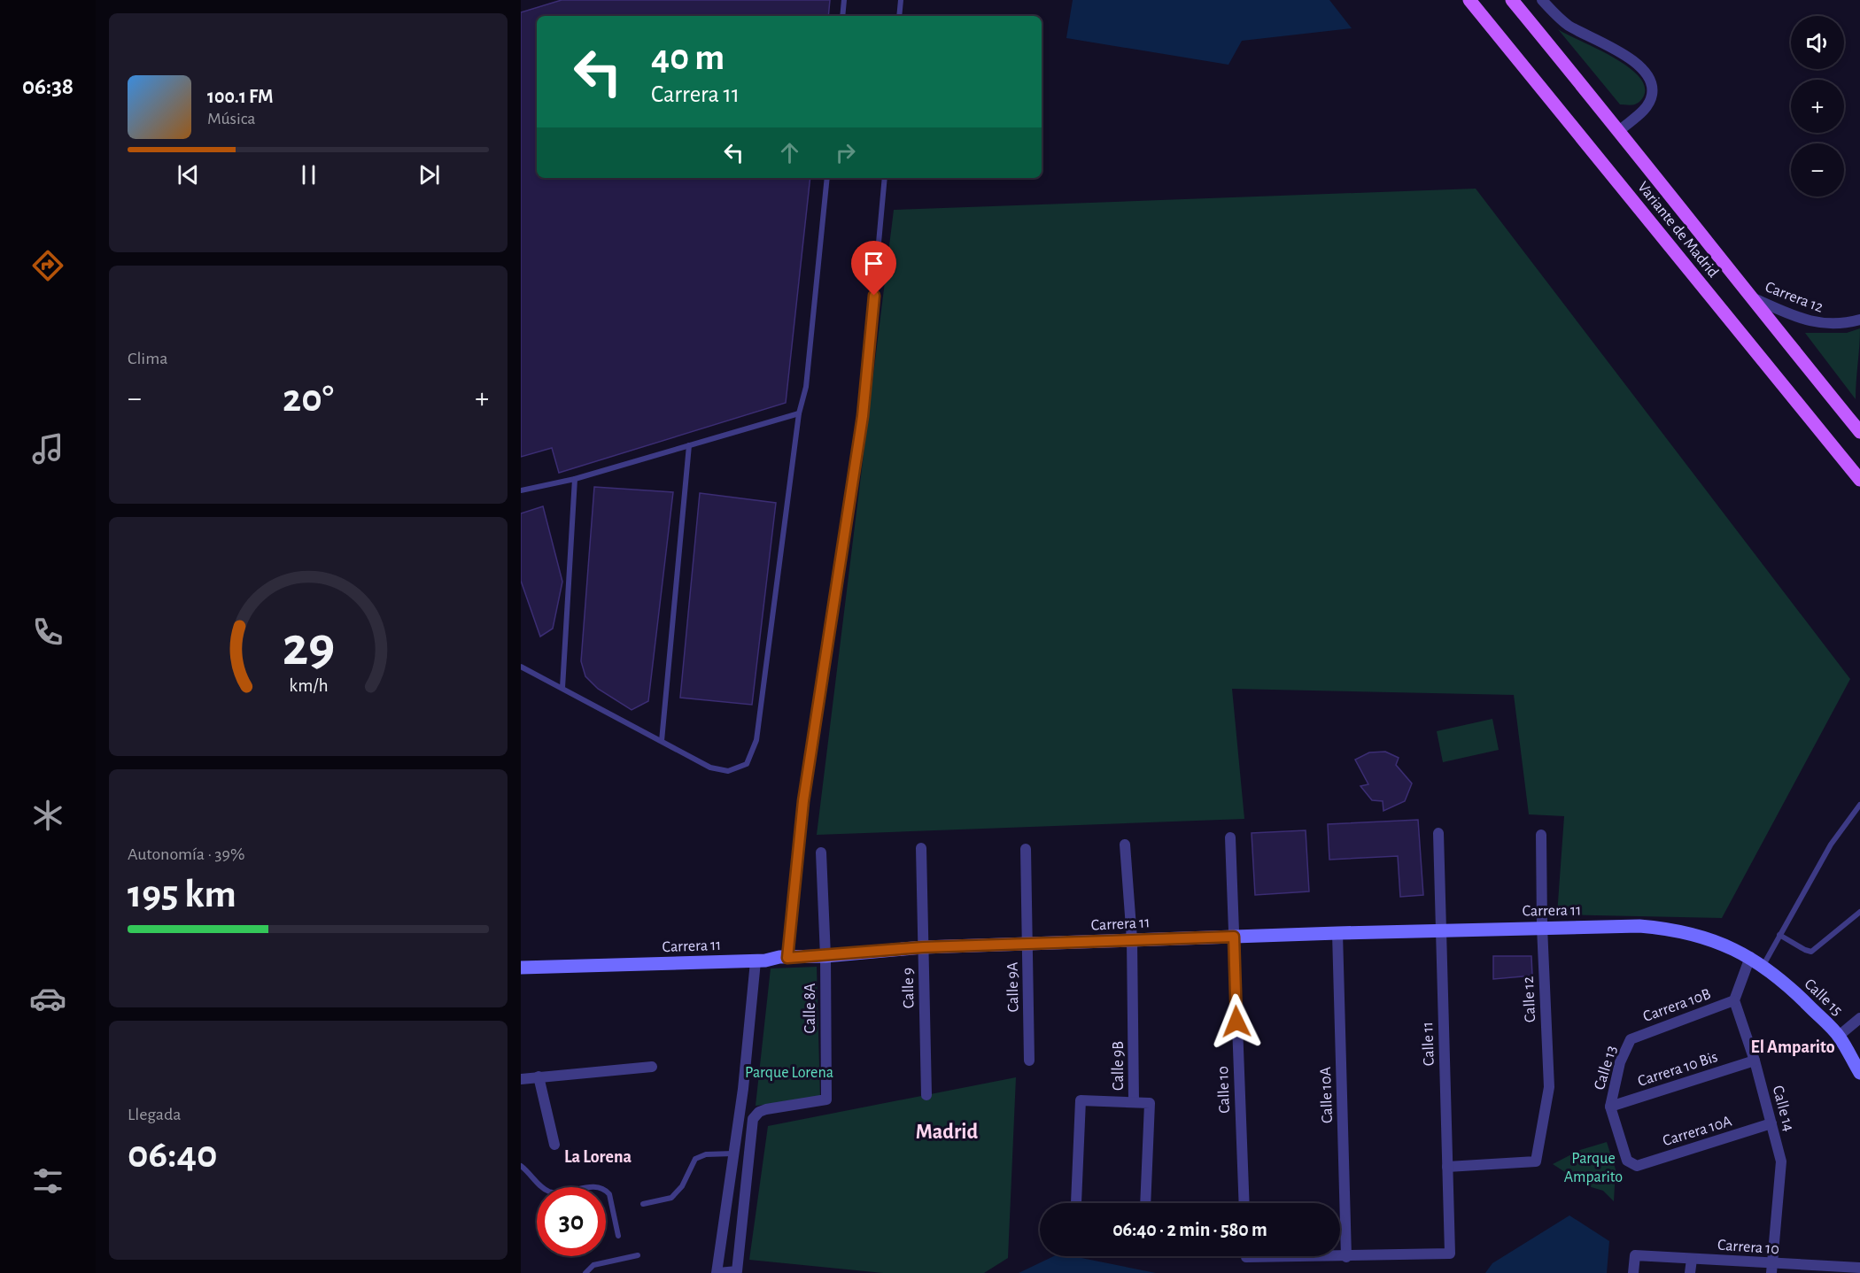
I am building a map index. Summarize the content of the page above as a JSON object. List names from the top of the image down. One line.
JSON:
{"streets":{"main road":["Variante de Madrid"],"street":["Carrera 12","Carrera 11","Calle 9A","Calle 9","Calle 15","Calle 12","Carrera 10B","Calle 8A","Calle 11","Calle 9B","Calle 13","Carrera 10 Bis","Calle 10","Calle 10A","Calle 14","Carrera 10A","Carrera 10"]},"crossings":[["Variante de Madrid","Carrera 12"],["Carrera 11","Calle 9A"],["Carrera 11","Calle 9"],["Carrera 11","Calle 15"],["Carrera 11","Calle 12"],["Carrera 11","Calle 8A"],["Carrera 11","Calle 11"],["Carrera 11","Calle 9B"],["Carrera 11","Calle 10"],["Carrera 11","Calle 10A"],["Calle 12","Calle 11"],["Carrera 10B","Calle 13"],["Carrera 10B","Calle 14"],["Calle 11","Calle 10A"],["Calle 13","Carrera 10 Bis"],["Calle 13","Carrera 10A"],["Carrera 10 Bis","Calle 14"],["Calle 14","Carrera 10A"],["Calle 14","Carrera 10"]],"districts":["El Amparito","Madrid","La Lorena"],"parks":["Parque Lorena","Parque Amparito"],"page":{"tabs":"06:38","map_buttons":["+","−"],"turn":["40 m","Carrera 11"],"song":["100.1 FM","Música"],"tile":["Clima",["Autonomía · 39%","195 km"],["Llegada","06:40"]],"heat":["−","20°","+"],"limit":"30","trip":"06:40 · 2 min · 580 m","gauge":["29","km/h"]}}
